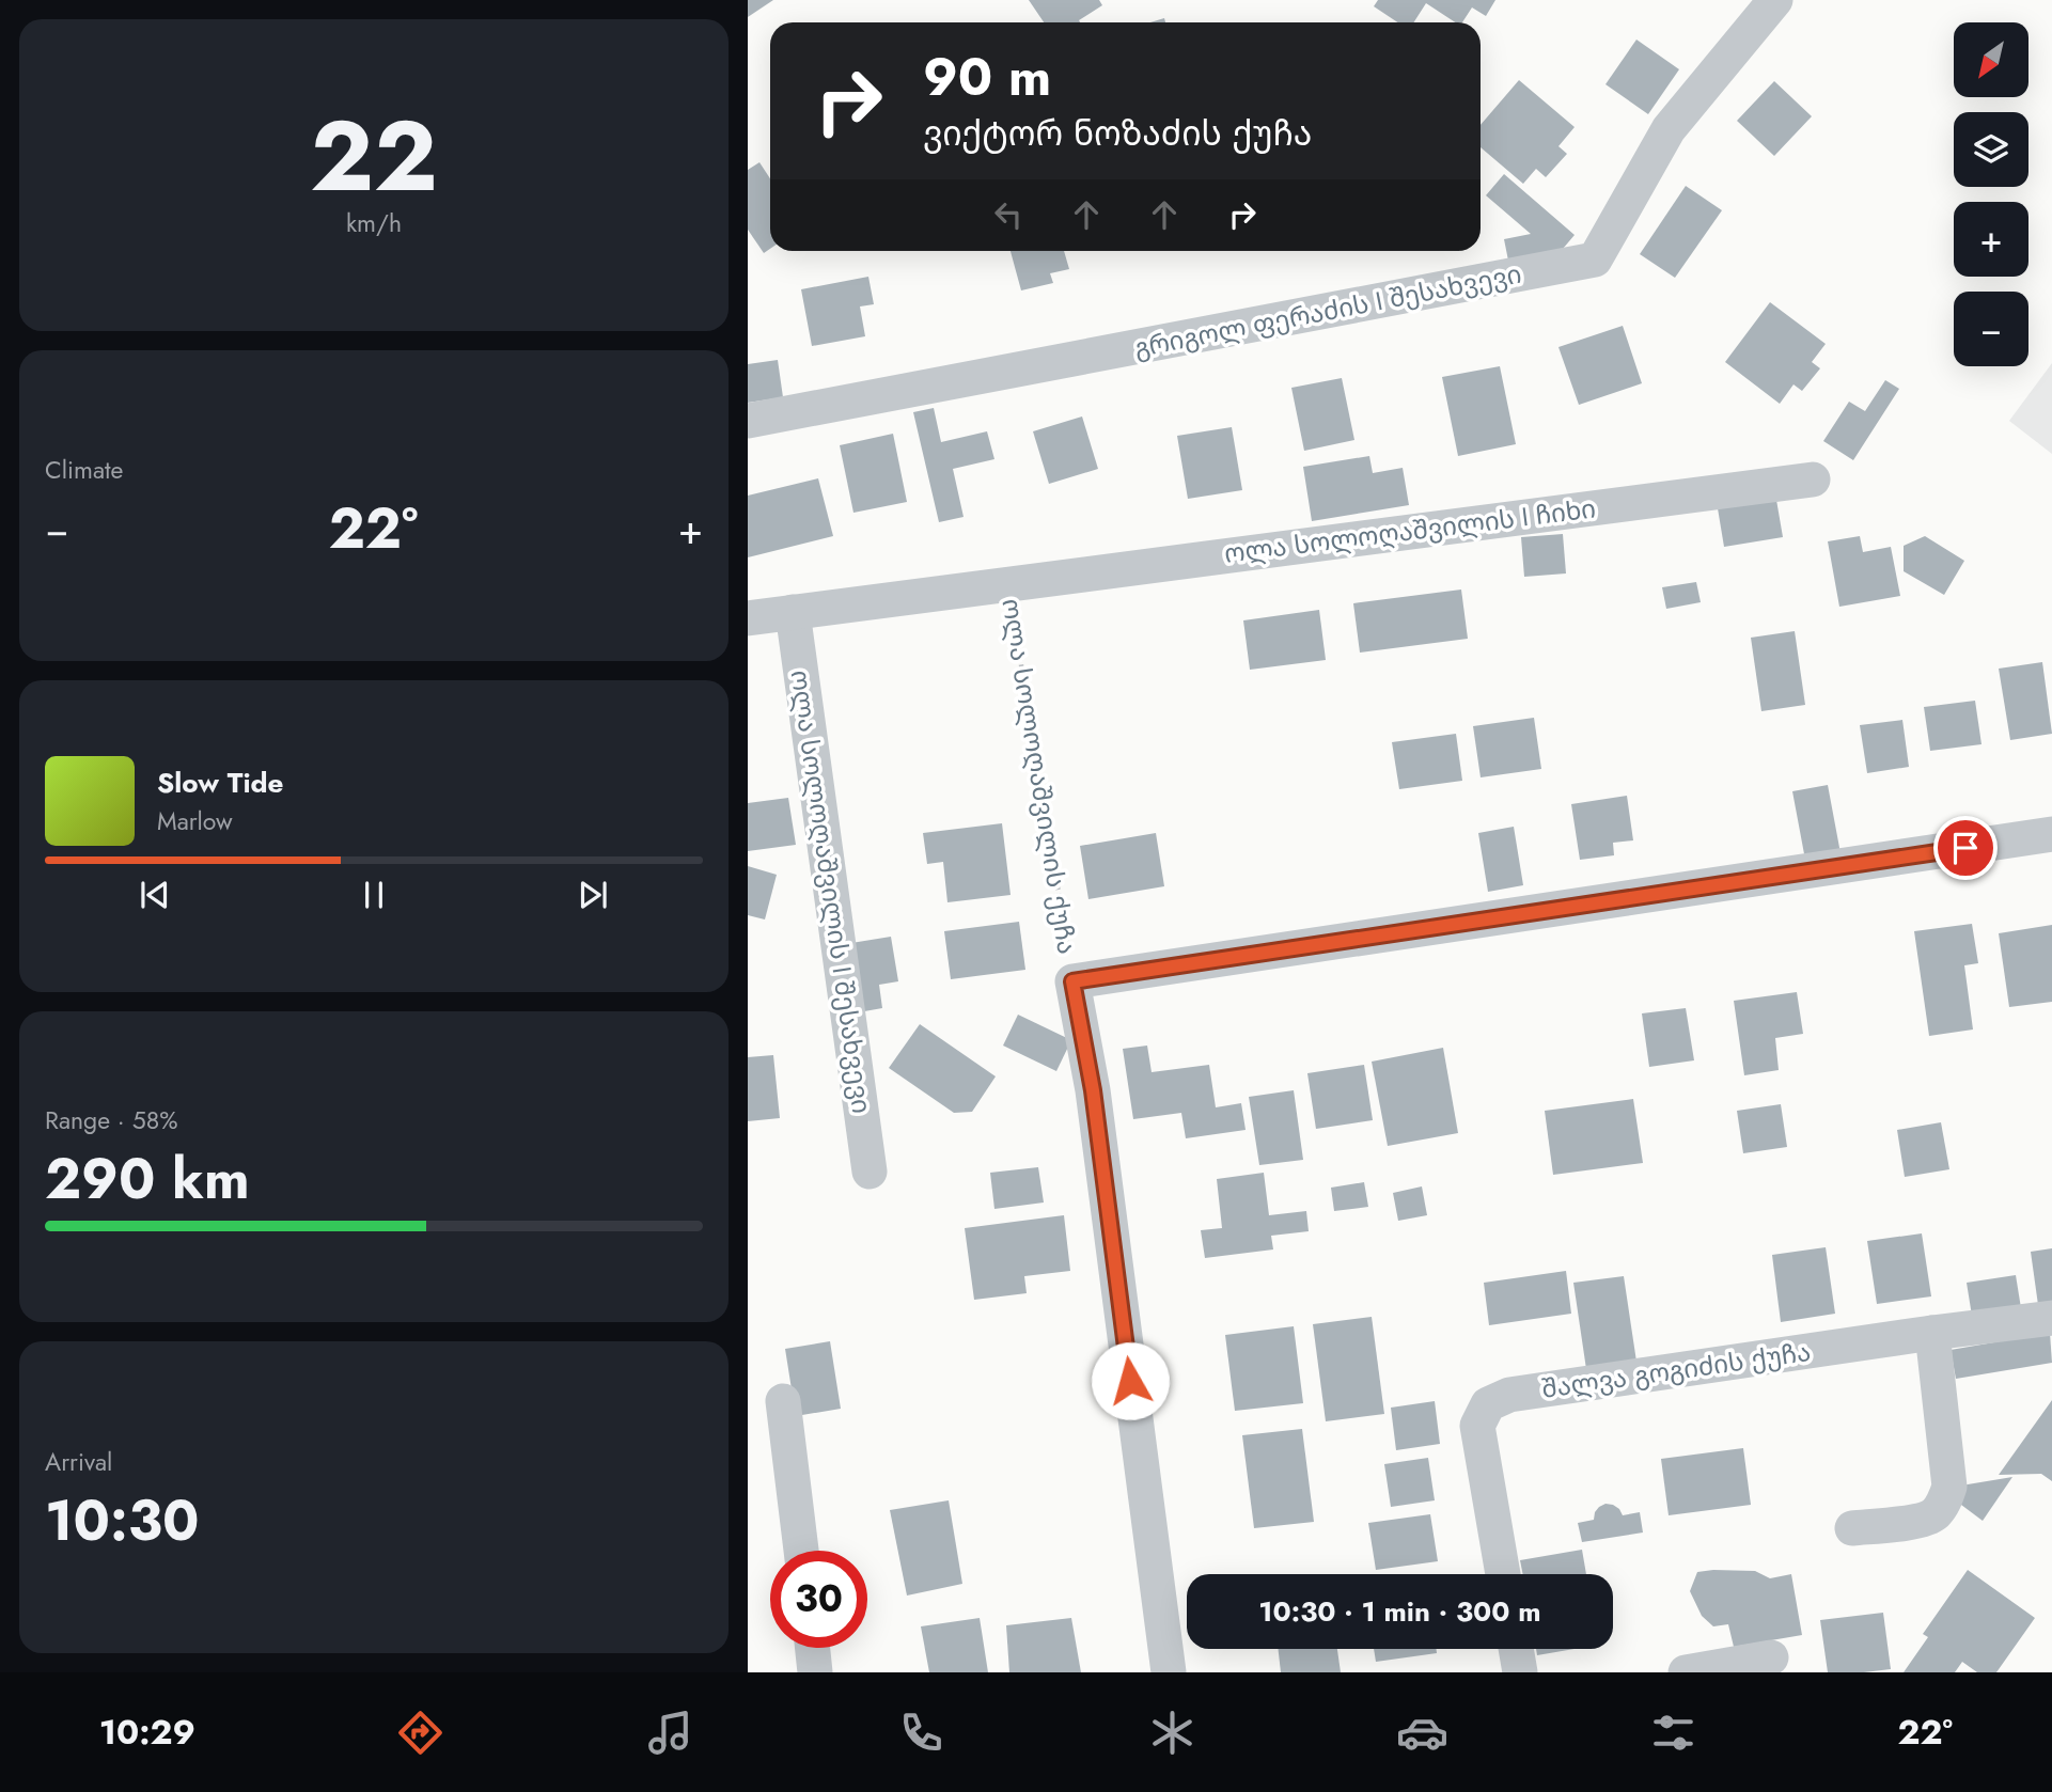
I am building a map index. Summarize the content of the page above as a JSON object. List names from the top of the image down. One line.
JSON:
{"streets":{"street":["გრიგოლ ფერაძის I შესახვევი","ოლა სოლოღაშვილის I ჩიხი","ოლა სოლოღაშვილის ქუჩა","ოლა სოლოღაშვილის I შესახვევი","შალვა გოგიძის ქუჩა"]},"crossings":[["ოლა სოლოღაშვილის I ჩიხი","ოლა სოლოღაშვილის ქუჩა"],["ოლა სოლოღაშვილის ქუჩა","ოლა სოლოღაშვილის I შესახვევი"]],"north":"bottom left","page":{"tile":[["22","km/h"],"Climate",["Range · 58%","290 km"],["Arrival","10:30"]],"map_buttons":["+","−"],"turn":["90 m","ვიქტორ ნოზაძის ქუჩა"],"heat":["−","22°","+"],"song":["Slow Tide","Marlow"],"limit":"30","trip":"10:30 · 1 min · 300 m","tabs":["10:29","22°"]}}
